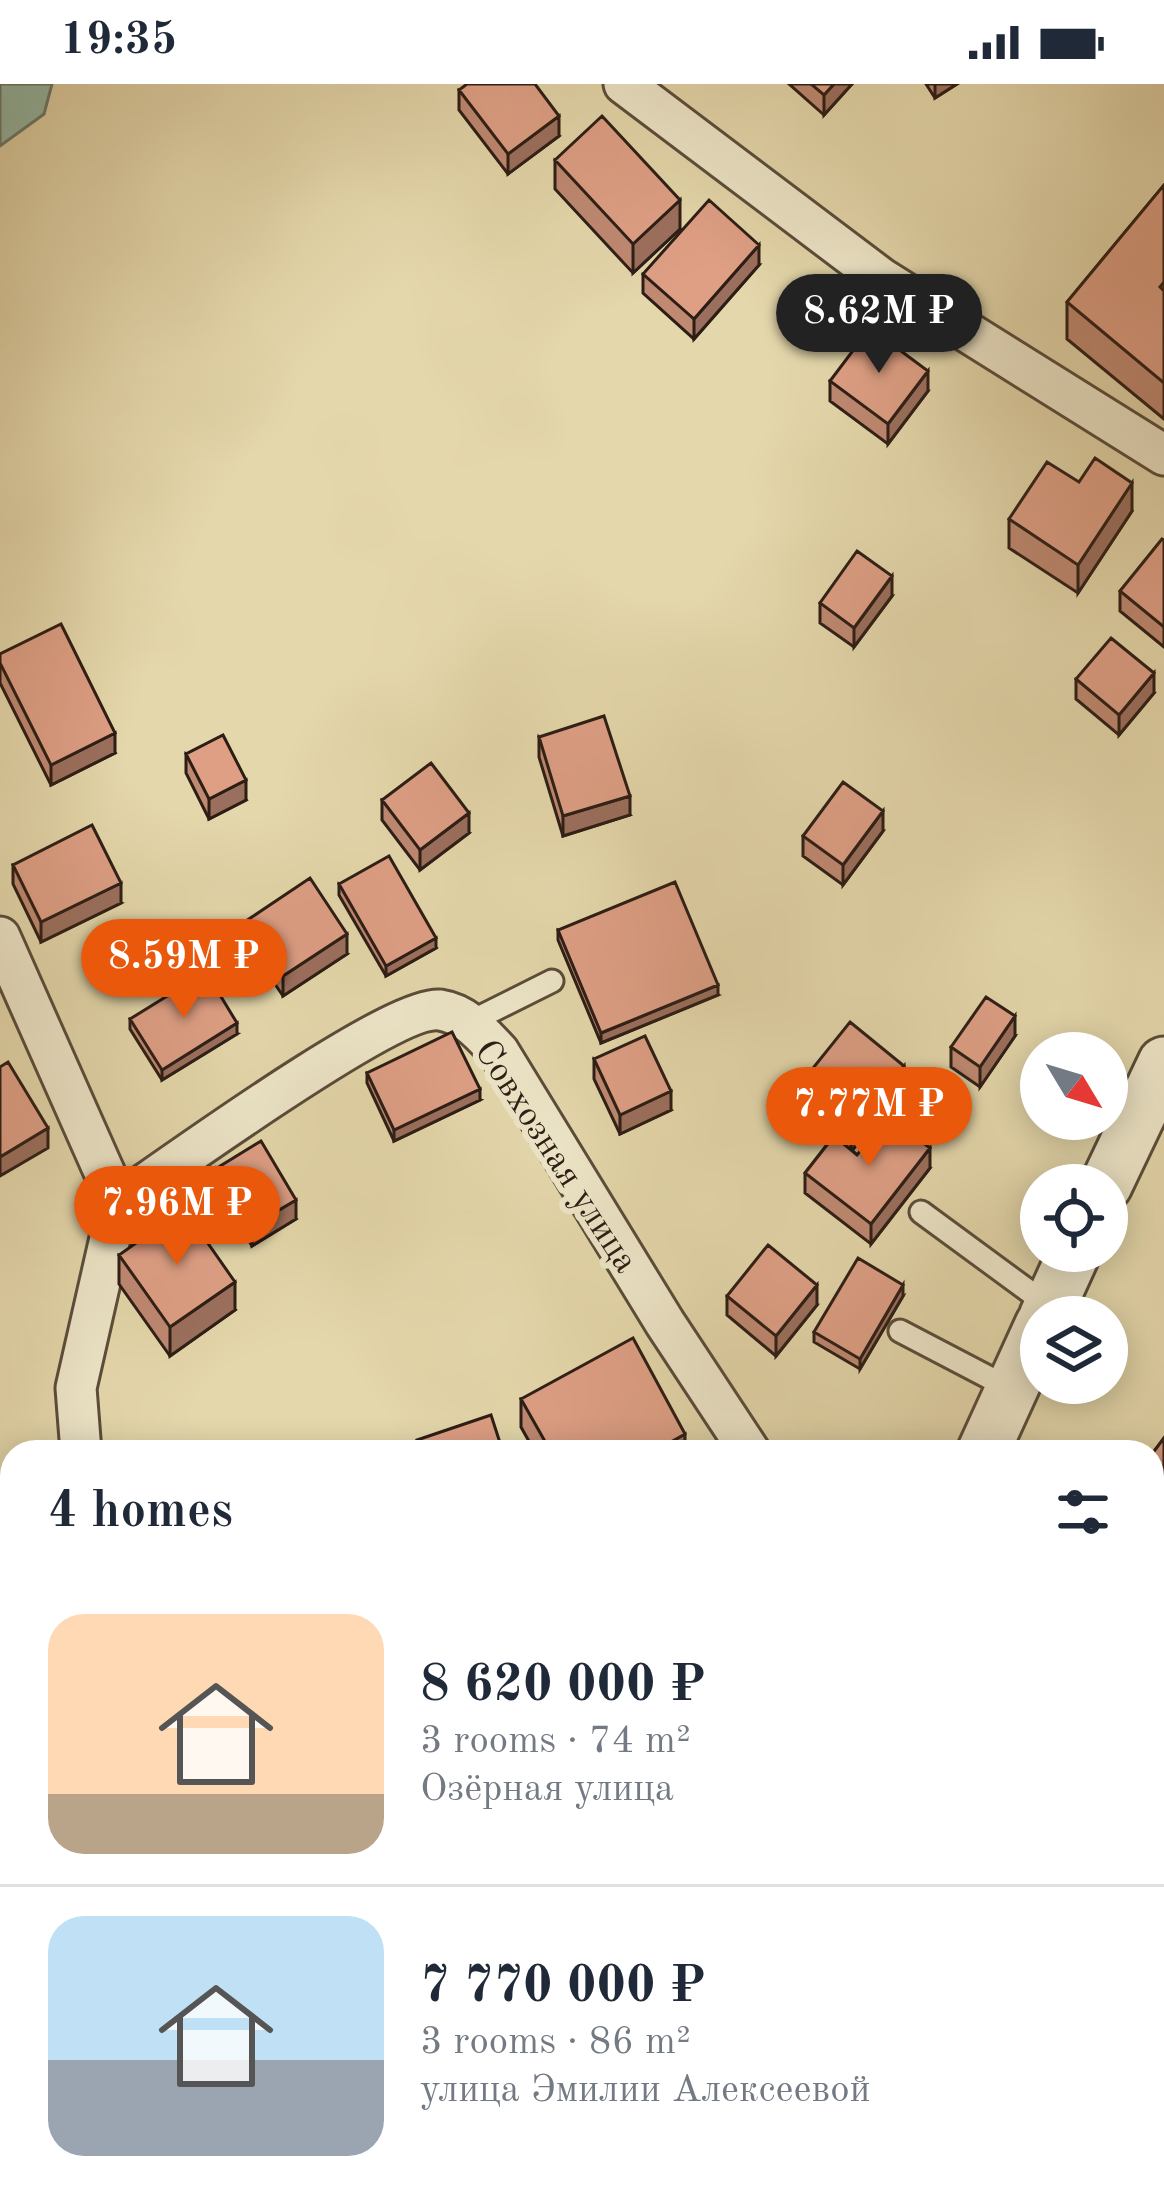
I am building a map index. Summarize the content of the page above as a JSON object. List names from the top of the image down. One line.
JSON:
{"streets":{"street":["Совхозная улица"]},"north":"bottom right","page":{"status":"19:35","price":["8.62M ₽","8.59M ₽","7.77M ₽","7.96M ₽"],"heading":"4 homes","list":[{"name":"8 620 000 ₽","note":"3 rooms · 74 m² · Озёрная улица"},{"name":"7 770 000 ₽","note":"3 rooms · 86 m² · улица Эмилии Алексеевой"}]}}
